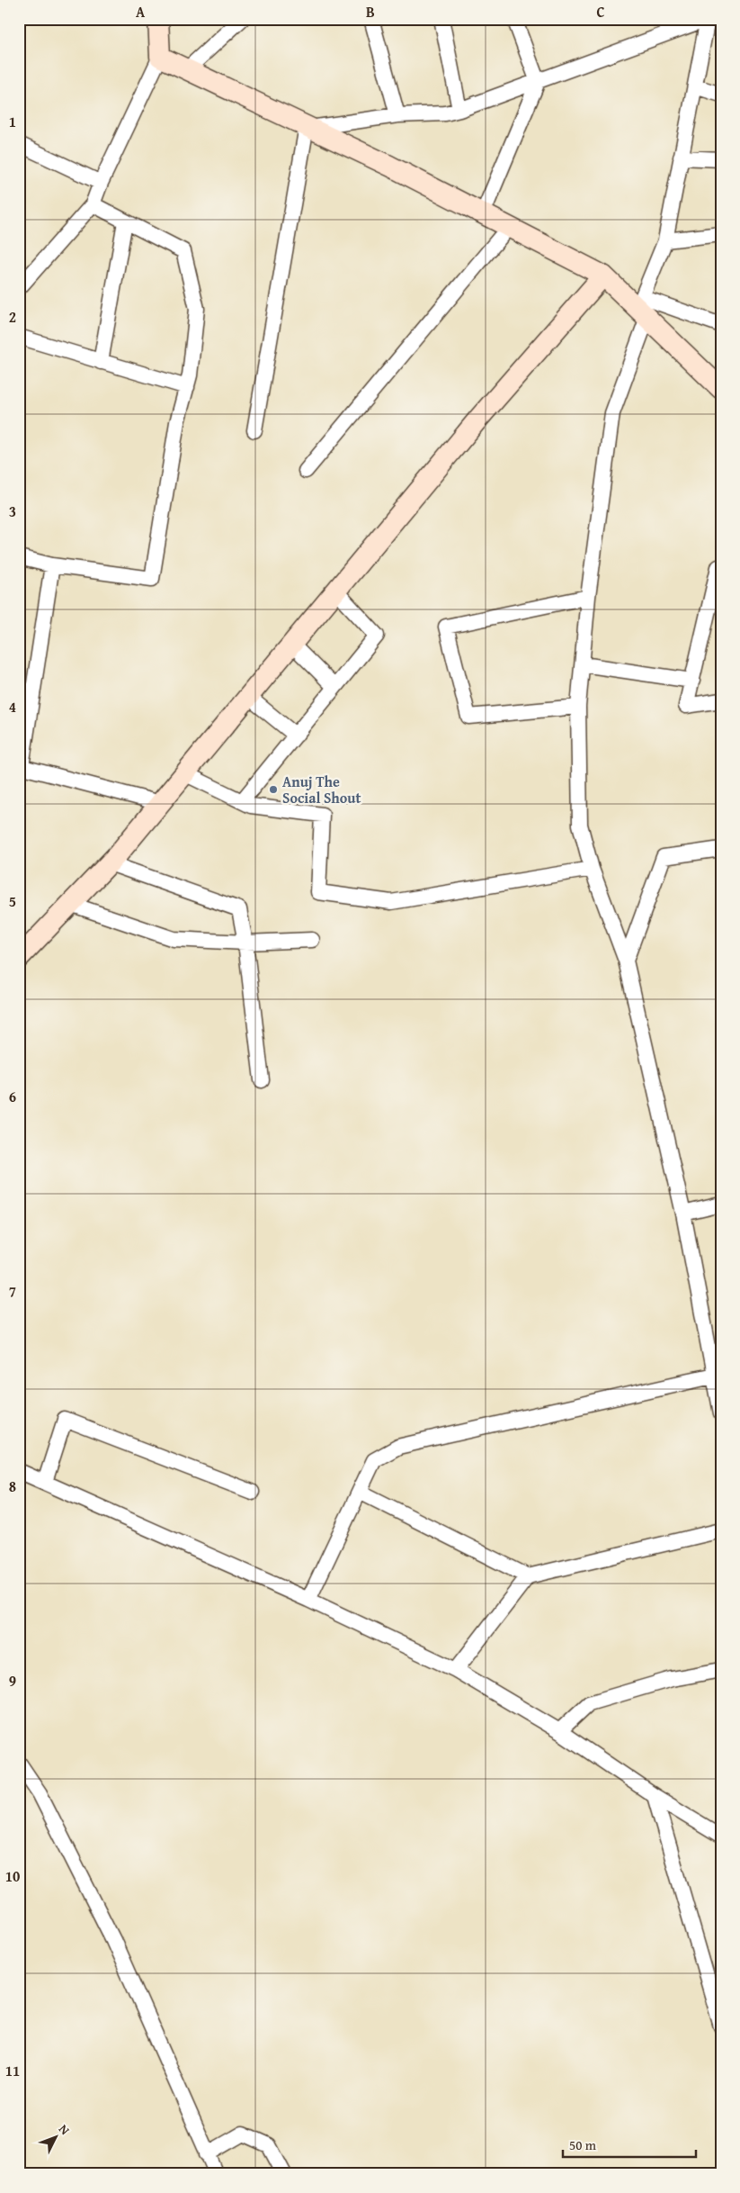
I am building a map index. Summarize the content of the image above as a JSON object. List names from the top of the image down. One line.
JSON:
{"places":["Anuj The Social Shout"],"scale_bar":"50 m","north":"top right","grid":{"columns":["A","B","C"],"rows":["1","2","3","4","5","6","7","8","9","10","11"]}}
